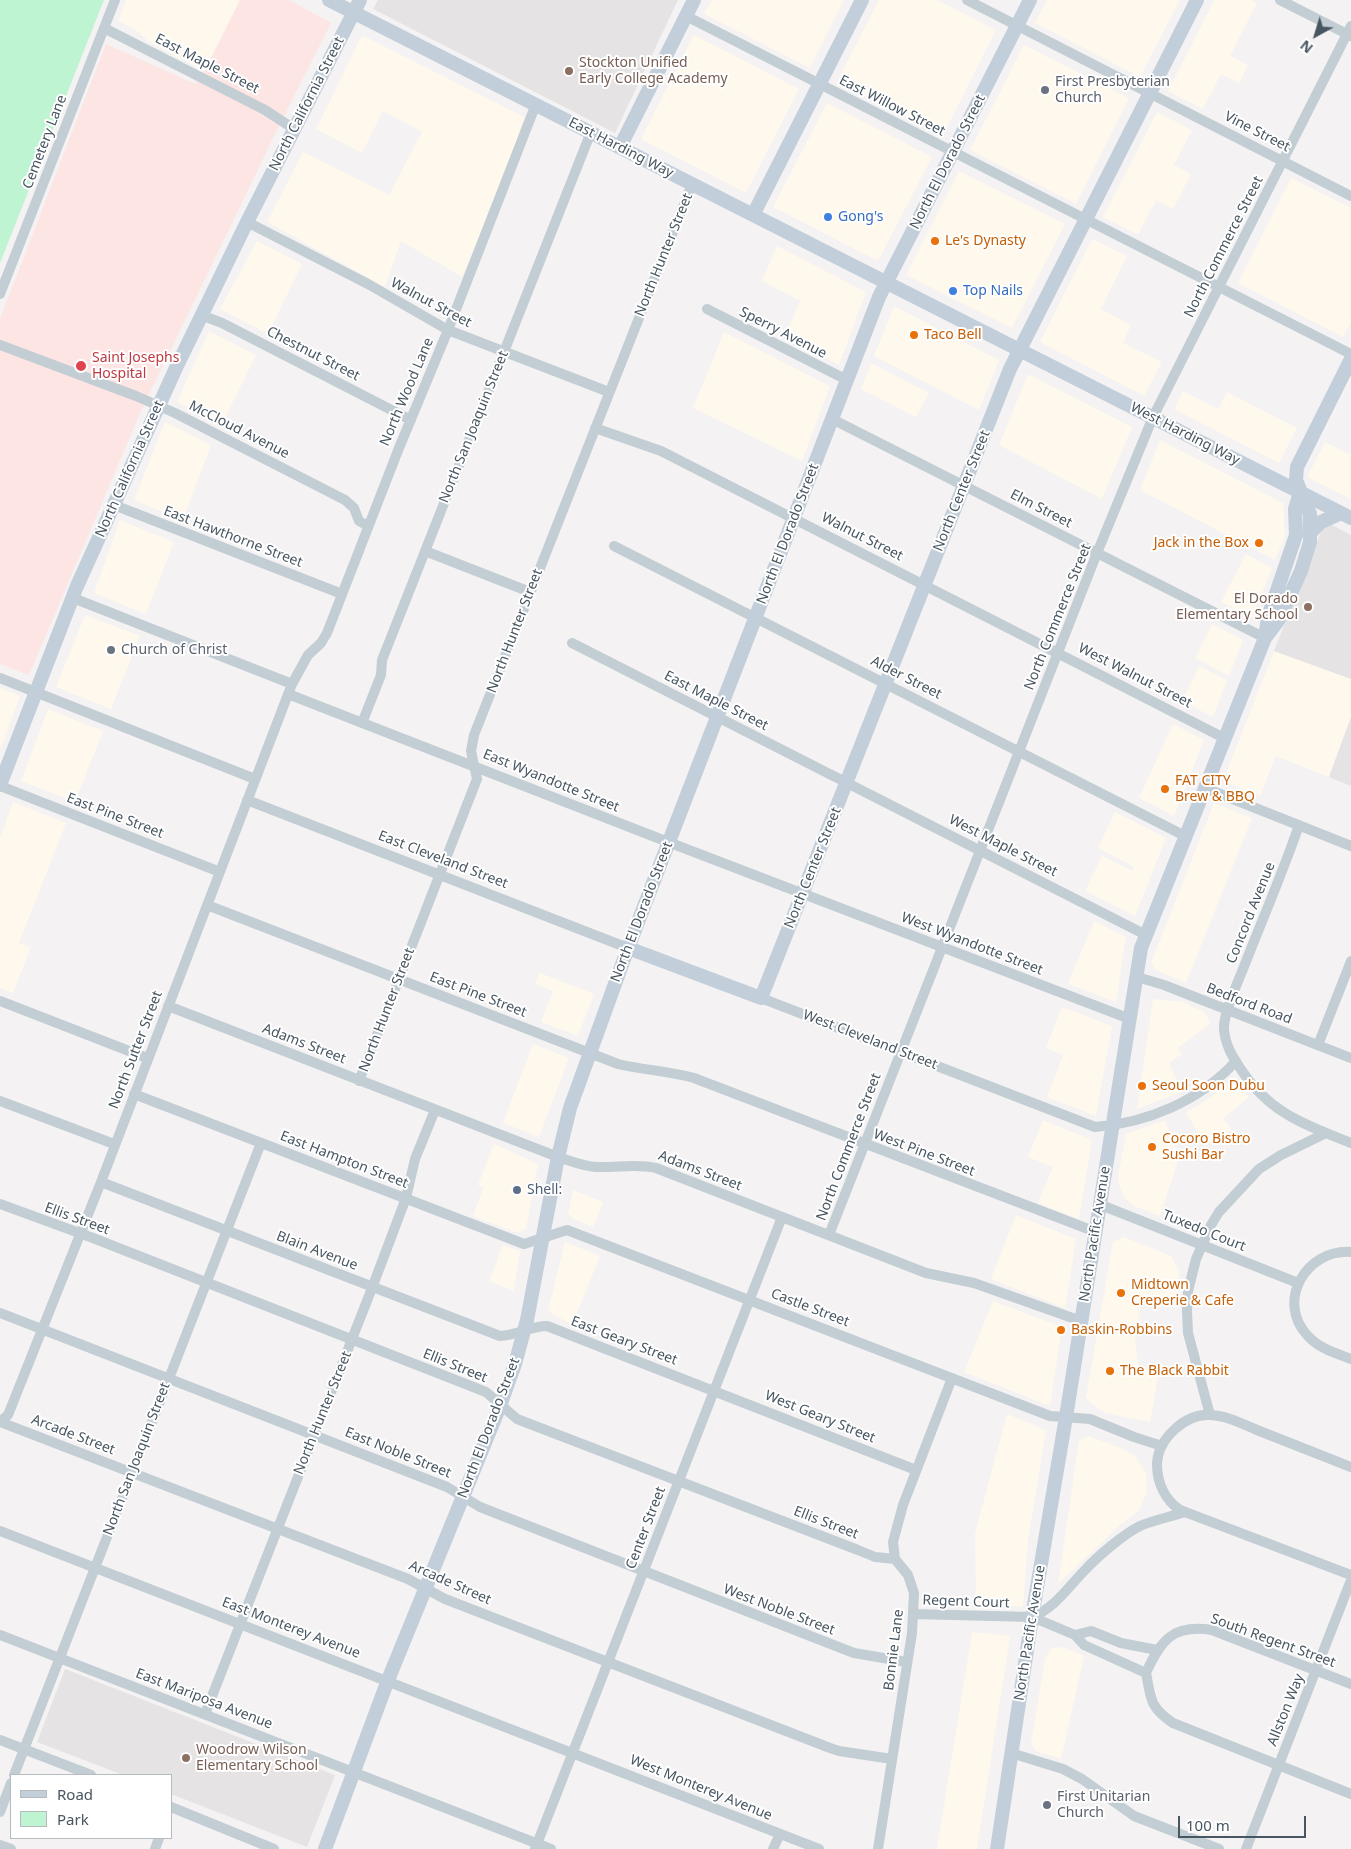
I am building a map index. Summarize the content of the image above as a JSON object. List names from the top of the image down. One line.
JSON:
{"streets":{"street":["East Maple Street","North California Street","East Willow Street","Vine Street","Cemetery Lane","East Harding Way","North El Dorado Street","North Commerce Street","North Hunter Street","Walnut Street","Sperry Avenue","Chestnut Street","North Wood Lane","North San Joaquin Street","McCloud Avenue","West Harding Way","North Center Street","Elm Street","East Hawthorne Street","West Walnut Street","Alder Street","East Wyandotte Street","East Pine Street","West Maple Street","East Cleveland Street","Concord Avenue","West Wyandotte Street","Bedford Road","West Cleveland Street","Adams Street","North Sutter Street","West Pine Street","East Hampton Street","Ellis Street","Tuxedo Court","North Pacific Avenue","Blain Avenue","Castle Street","East Geary Street","West Geary Street","Arcade Street","East Noble Street","Center Street","Regent Court","West Noble Street","East Monterey Avenue","South Regent Street","Bonnie Lane","East Mariposa Avenue","Allston Way","West Monterey Avenue"]},"crossings":[["East Maple Street","North California Street"],["East Maple Street","Cemetery Lane"],["East Maple Street","North El Dorado Street"],["East Maple Street","North Center Street"],["East Maple Street","West Maple Street"],["North California Street","East Harding Way"],["North California Street","Walnut Street"],["North California Street","Chestnut Street"],["North California Street","McCloud Avenue"],["North California Street","East Hawthorne Street"],["North California Street","East Pine Street"],["East Willow Street","North El Dorado Street"],["East Willow Street","North Commerce Street"],["East Willow Street","North Center Street"],["Vine Street","North El Dorado Street"],["Vine Street","North Commerce Street"],["Vine Street","North Center Street"],["East Harding Way","North El Dorado Street"],["East Harding Way","North Hunter Street"],["East Harding Way","North Wood Lane"],["East Harding Way","North San Joaquin Street"],["East Harding Way","West Harding Way"],["East Harding Way","North Center Street"],["North El Dorado Street","Walnut Street"],["North El Dorado Street","Sperry Avenue"],["North El Dorado Street","Elm Street"],["North El Dorado Street","Alder Street"],["North El Dorado Street","East Wyandotte Street"],["North El Dorado Street","East Pine Street"],["North El Dorado Street","East Cleveland Street"],["North El Dorado Street","West Cleveland Street"],["North El Dorado Street","Adams Street"],["North El Dorado Street","East Hampton Street"],["North El Dorado Street","Ellis Street"],["North El Dorado Street","Blain Avenue"],["North El Dorado Street","Castle Street"],["North El Dorado Street","East Geary Street"],["North El Dorado Street","Arcade Street"],["North El Dorado Street","East Noble Street"],["North El Dorado Street","East Monterey Avenue"],["North El Dorado Street","East Mariposa Avenue"],["North Commerce Street","West Harding Way"],["North Commerce Street","Elm Street"],["North Commerce Street","West Walnut Street"],["North Commerce Street","Alder Street"],["North Commerce Street","West Maple Street"],["North Commerce Street","West Wyandotte Street"],["North Commerce Street","West Cleveland Street"],["North Commerce Street","Adams Street"],["North Commerce Street","West Pine Street"],["North Hunter Street","Walnut Street"],["North Hunter Street","East Wyandotte Street"],["North Hunter Street","East Pine Street"],["North Hunter Street","East Cleveland Street"],["North Hunter Street","Adams Street"],["North Hunter Street","East Hampton Street"],["North Hunter Street","Ellis Street"],["North Hunter Street","Blain Avenue"],["North Hunter Street","Arcade Street"],["North Hunter Street","East Noble Street"],["North Hunter Street","East Monterey Avenue"],["North Hunter Street","East Mariposa Avenue"],["Walnut Street","North Wood Lane"],["Walnut Street","North San Joaquin Street"],["Walnut Street","North Center Street"],["Walnut Street","West Walnut Street"],["Chestnut Street","North Wood Lane"],["North Wood Lane","McCloud Avenue"],["North Wood Lane","East Hawthorne Street"],["North Wood Lane","North Sutter Street"],["North San Joaquin Street","East Wyandotte Street"],["North San Joaquin Street","East Hampton Street"],["North San Joaquin Street","Ellis Street"],["North San Joaquin Street","Blain Avenue"],["North San Joaquin Street","Arcade Street"],["North San Joaquin Street","East Noble Street"],["North San Joaquin Street","East Monterey Avenue"],["North San Joaquin Street","East Mariposa Avenue"],["West Harding Way","North Center Street"],["West Harding Way","North Pacific Avenue"],["North Center Street","Elm Street"],["North Center Street","West Walnut Street"],["North Center Street","Alder Street"],["North Center Street","East Wyandotte Street"],["North Center Street","West Maple Street"],["North Center Street","West Wyandotte Street"],["North Center Street","West Cleveland Street"],["Elm Street","North Pacific Avenue"],["West Walnut Street","North Pacific Avenue"],["Alder Street","North Pacific Avenue"],["East Wyandotte Street","West Wyandotte Street"],["East Wyandotte Street","North Sutter Street"],["East Pine Street","North Sutter Street"],["East Pine Street","West Pine Street"],["West Maple Street","North Pacific Avenue"],["East Cleveland Street","West Cleveland Street"],["East Cleveland Street","North Sutter Street"],["Concord Avenue","Bedford Road"],["Concord Avenue","West Cleveland Street"],["West Wyandotte Street","North Pacific Avenue"],["Bedford Road","North Pacific Avenue"],["West Cleveland Street","North Pacific Avenue"],["Adams Street","North Sutter Street"],["Adams Street","North Pacific Avenue"],["Adams Street","Center Street"],["North Sutter Street","East Hampton Street"],["North Sutter Street","Ellis Street"],["North Sutter Street","Blain Avenue"],["North Sutter Street","Arcade Street"],["North Sutter Street","East Noble Street"],["West Pine Street","North Pacific Avenue"],["East Hampton Street","Castle Street"],["Ellis Street","Center Street"],["Ellis Street","Bonnie Lane"],["Tuxedo Court","North Pacific Avenue"],["North Pacific Avenue","Castle Street"],["North Pacific Avenue","Regent Court"],["Blain Avenue","East Geary Street"],["Castle Street","Center Street"],["East Geary Street","West Geary Street"],["East Geary Street","Center Street"],["West Geary Street","Center Street"],["Arcade Street","Center Street"],["Arcade Street","Bonnie Lane"],["East Noble Street","Center Street"],["East Noble Street","West Noble Street"],["Center Street","West Noble Street"],["Center Street","East Monterey Avenue"],["Center Street","East Mariposa Avenue"],["Center Street","West Monterey Avenue"],["Regent Court","South Regent Street"],["Regent Court","Bonnie Lane"],["West Noble Street","Bonnie Lane"],["East Monterey Avenue","West Monterey Avenue"],["South Regent Street","Allston Way"]],"places":["Stockton Unified Early College Academy","First Presbyterian Church","Gong's","Le's Dynasty","Top Nails","Taco Bell","Saint Josephs Hospital","Jack in the Box","El Dorado Elementary School","Church of Christ","FAT CITY Brew & BBQ","Seoul Soon Dubu","Cocoro Bistro Sushi Bar","Shell:","Midtown Creperie & Cafe","Baskin-Robbins","The Black Rabbit","Woodrow Wilson Elementary School","First Unitarian Church"],"legend":["Road","Park"],"scale_bar":"100 m","north":"bottom left"}
